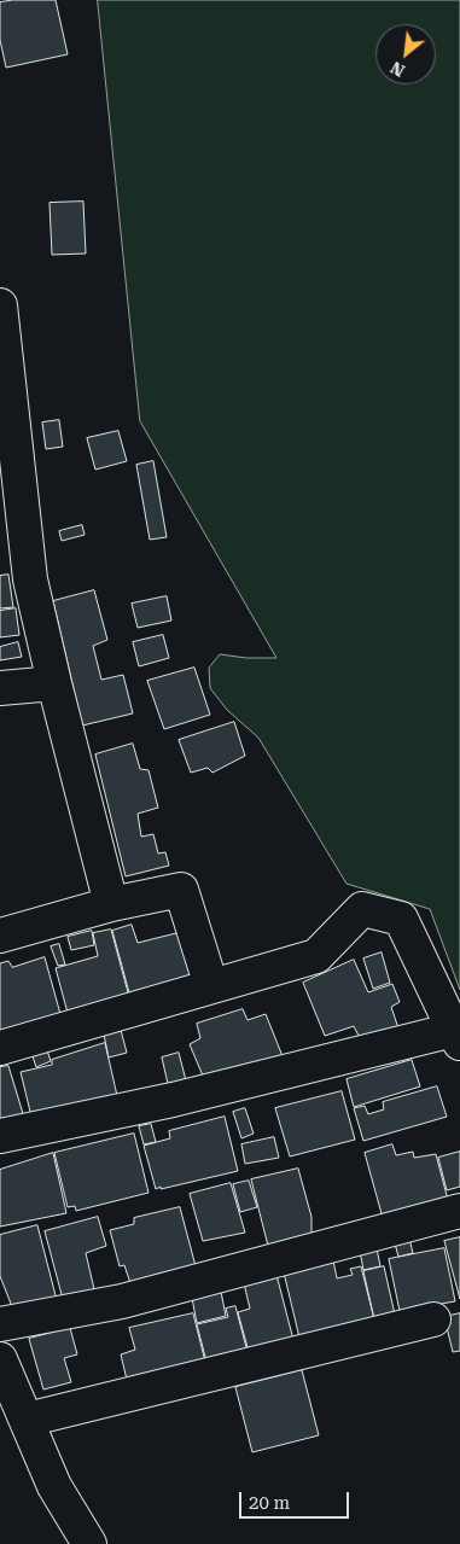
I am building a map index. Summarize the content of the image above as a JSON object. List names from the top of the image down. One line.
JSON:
{"scale_bar":"20 m","north":"bottom left"}
